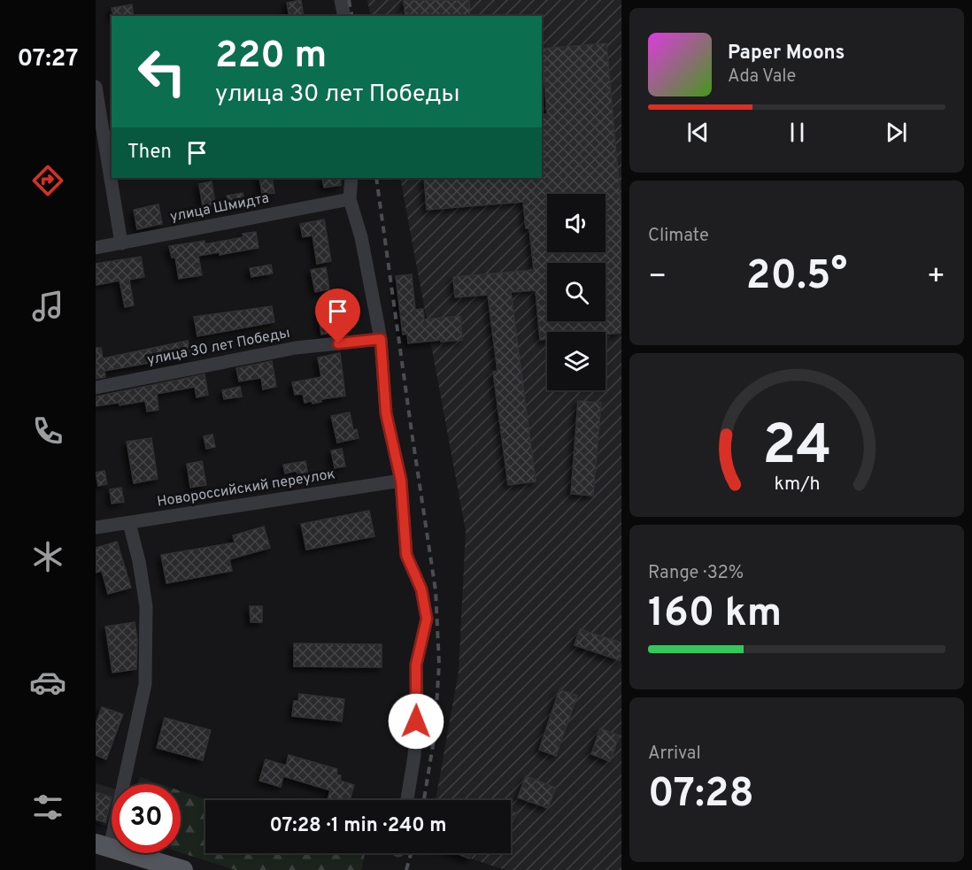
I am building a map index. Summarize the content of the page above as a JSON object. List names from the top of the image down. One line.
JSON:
{"streets":{"street":["улица Шмидта","улица 30 лет Победы","Новороссийский переулок"]},"page":{"tabs":"07:27","turn":["220 m","улица 30 лет Победы"],"song":["Paper Moons","Ada Vale"],"then":"Then","tile":["Climate",["Range · 32%","160 km"],["Arrival","07:28"]],"heat":["−","20.5°","+"],"limit":"30","trip":"07:28 · 1 min · 240 m","gauge":["24","km/h"]}}
